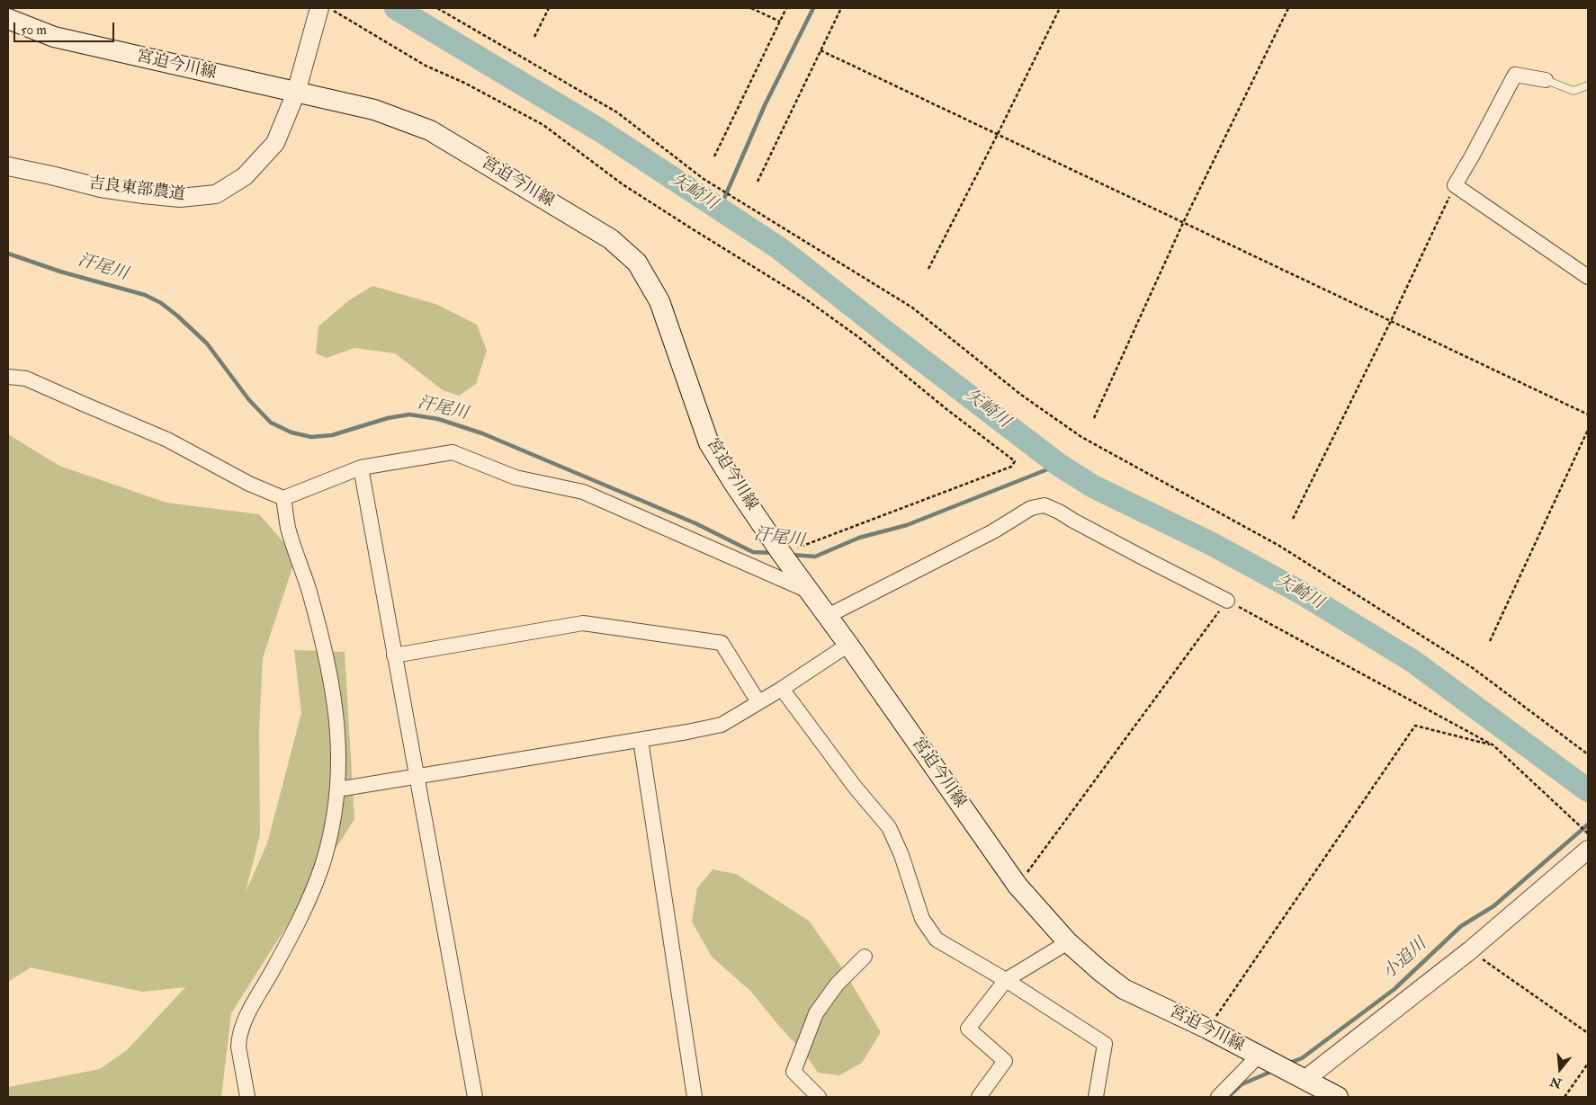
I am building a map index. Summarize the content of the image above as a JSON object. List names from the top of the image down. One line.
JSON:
{"streets":{"main road":["宮迫今川線"],"street":["吉良東部農道"]},"crossings":[["宮迫今川線","吉良東部農道"]],"water":["矢崎川","汗尾川","小追川"],"scale_bar":"50 m","north":"bottom"}
